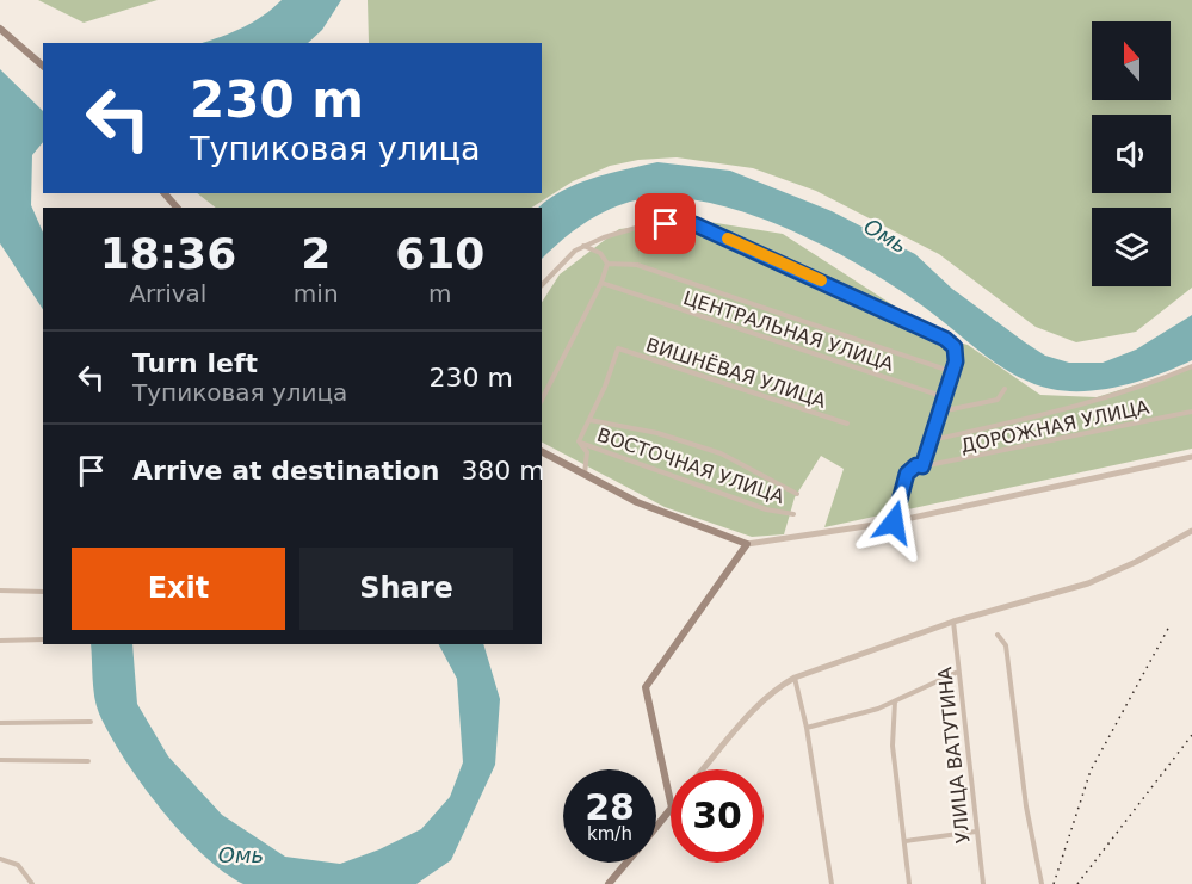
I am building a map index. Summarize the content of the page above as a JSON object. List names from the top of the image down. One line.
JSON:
{"streets":{"street":["ЦЕНТРАЛЬНАЯ УЛИЦА","ВИШНЁВАЯ УЛИЦА","ДОРОЖНАЯ УЛИЦА","ВОСТОЧНАЯ УЛИЦА","УЛИЦА ВАТУТИНА"]},"water":["Омь"],"north":"top","page":{"turn":["230 m","Тупиковая улица"],"eta":["18:36","Arrival","2","min","610","m"],"list":[{"name":"Turn left","note":"Тупиковая улица","value":"230 m"},{"name":"Arrive at destination","value":"380 m"}],"buttons":["Exit","Share"],"speed":"28 km/h","limit":"30"}}
